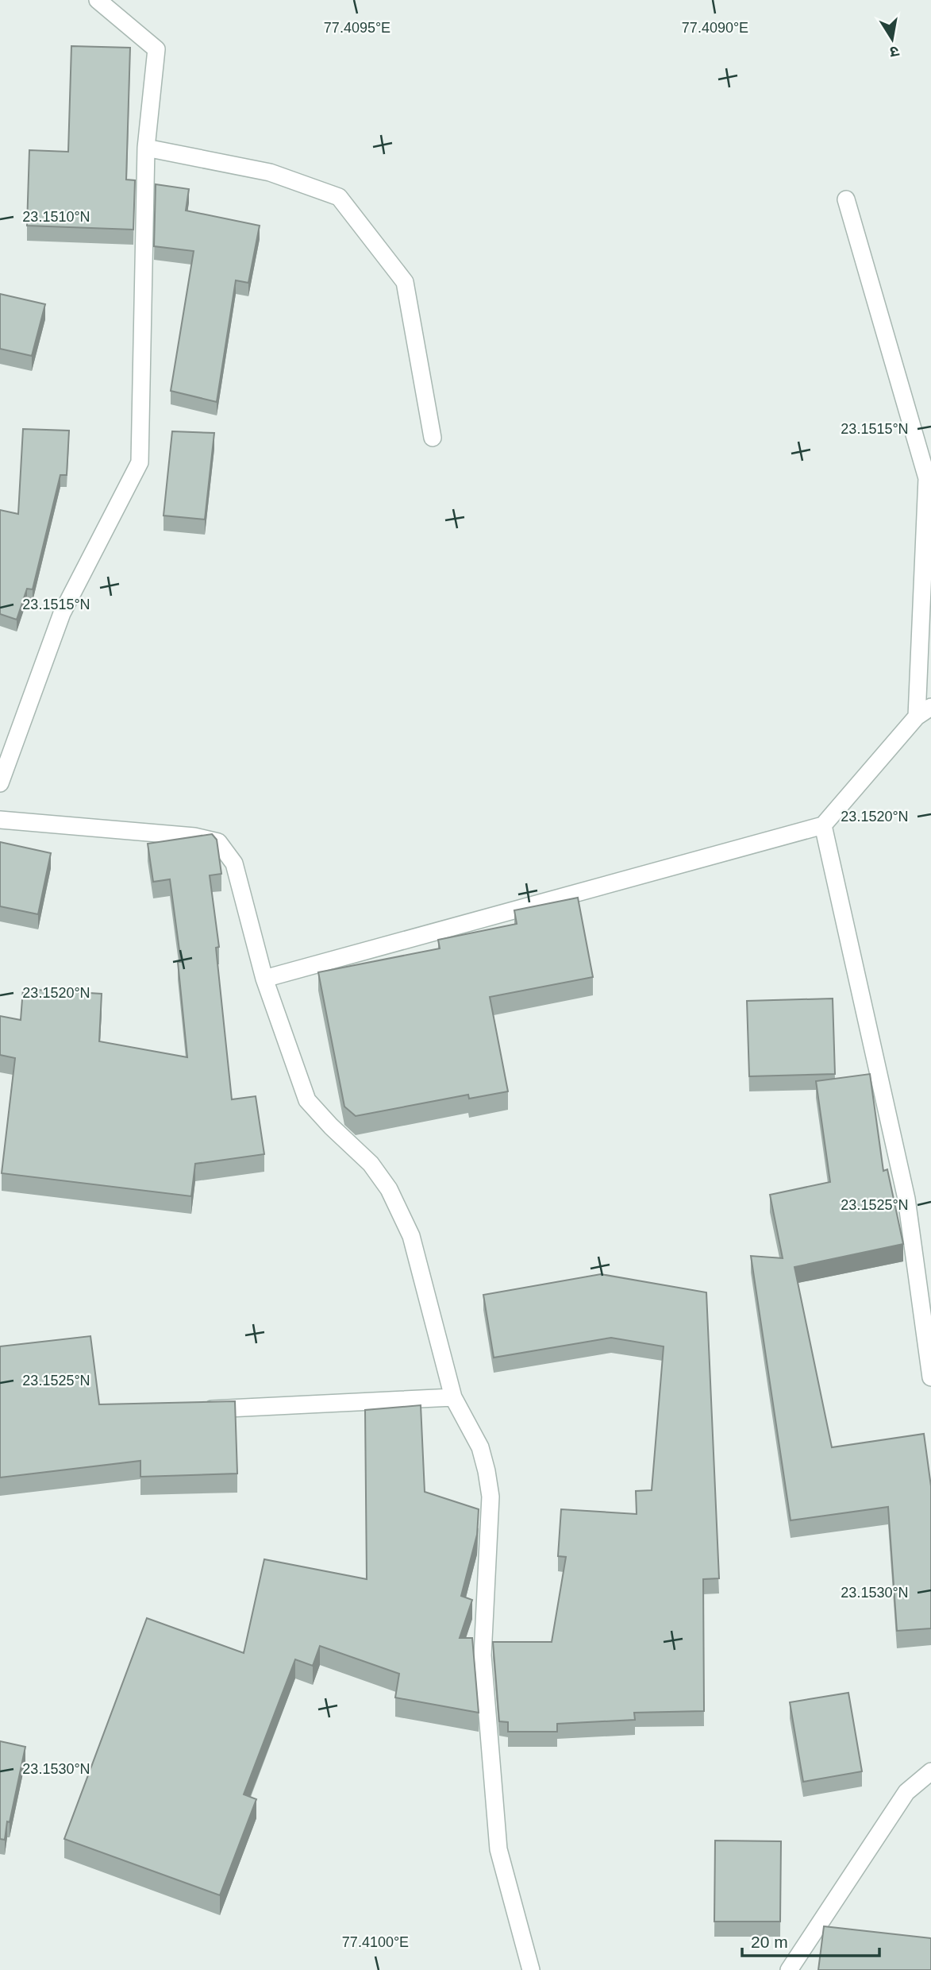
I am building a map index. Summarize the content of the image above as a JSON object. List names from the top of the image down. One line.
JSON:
{"scale_bar":"20 m","north":"bottom","coordinates":["77.4095°E","77.4090°E","23.1510°N","23.1515°N","23.1520°N","23.1525°N","23.1530°N","77.4100°E"]}
